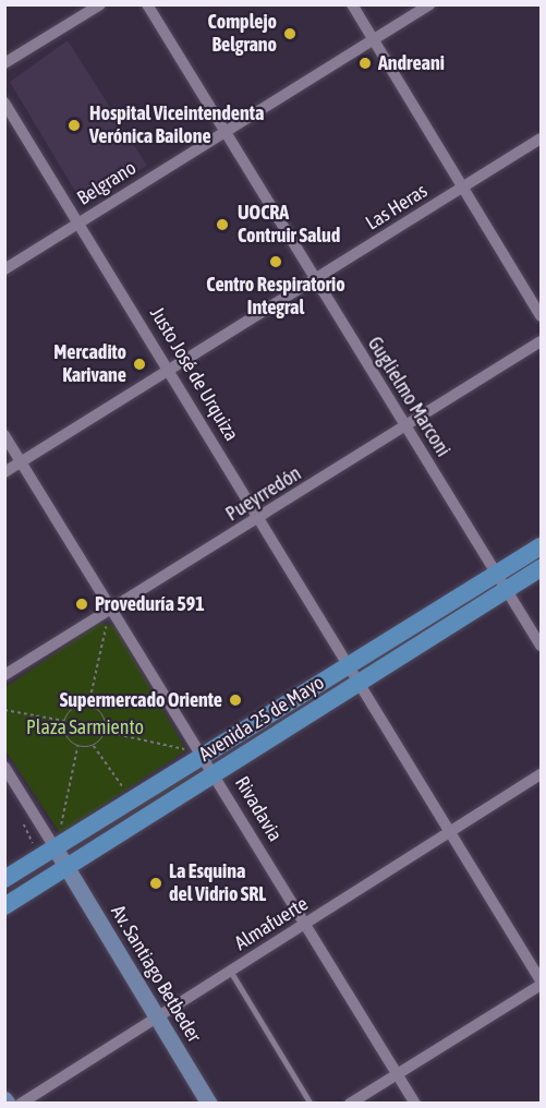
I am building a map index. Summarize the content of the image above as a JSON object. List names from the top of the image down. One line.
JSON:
{"streets":{"main road":["Avenida 25 de Mayo","Av. Santiago Betbeder"],"street":["Belgrano","Las Heras","Justo José de Urquiza","Guglielmo Marconi","Pueyrredón","Rivadavia","Almafuerte"]},"crossings":[["Belgrano","Justo José de Urquiza"],["Belgrano","Guglielmo Marconi"],["Las Heras","Justo José de Urquiza"],["Las Heras","Guglielmo Marconi"],["Las Heras","Rivadavia"],["Justo José de Urquiza","Pueyrredón"],["Justo José de Urquiza","Avenida 25 de Mayo"],["Guglielmo Marconi","Pueyrredón"],["Guglielmo Marconi","Avenida 25 de Mayo"],["Pueyrredón","Rivadavia"],["Avenida 25 de Mayo","Rivadavia"],["Avenida 25 de Mayo","Av. Santiago Betbeder"],["Rivadavia","Almafuerte"],["Almafuerte","Av. Santiago Betbeder"]],"parks":["Plaza Sarmiento"],"places":["Complejo Belgrano","Andreani","Hospital Viceintendenta Verónica Bailone","UOCRA Contruir Salud","Centro Respiratorio Integral","Mercadito Karivane","Proveduría 591","Supermercado Oriente","La Esquina del Vidrio SRL"]}
